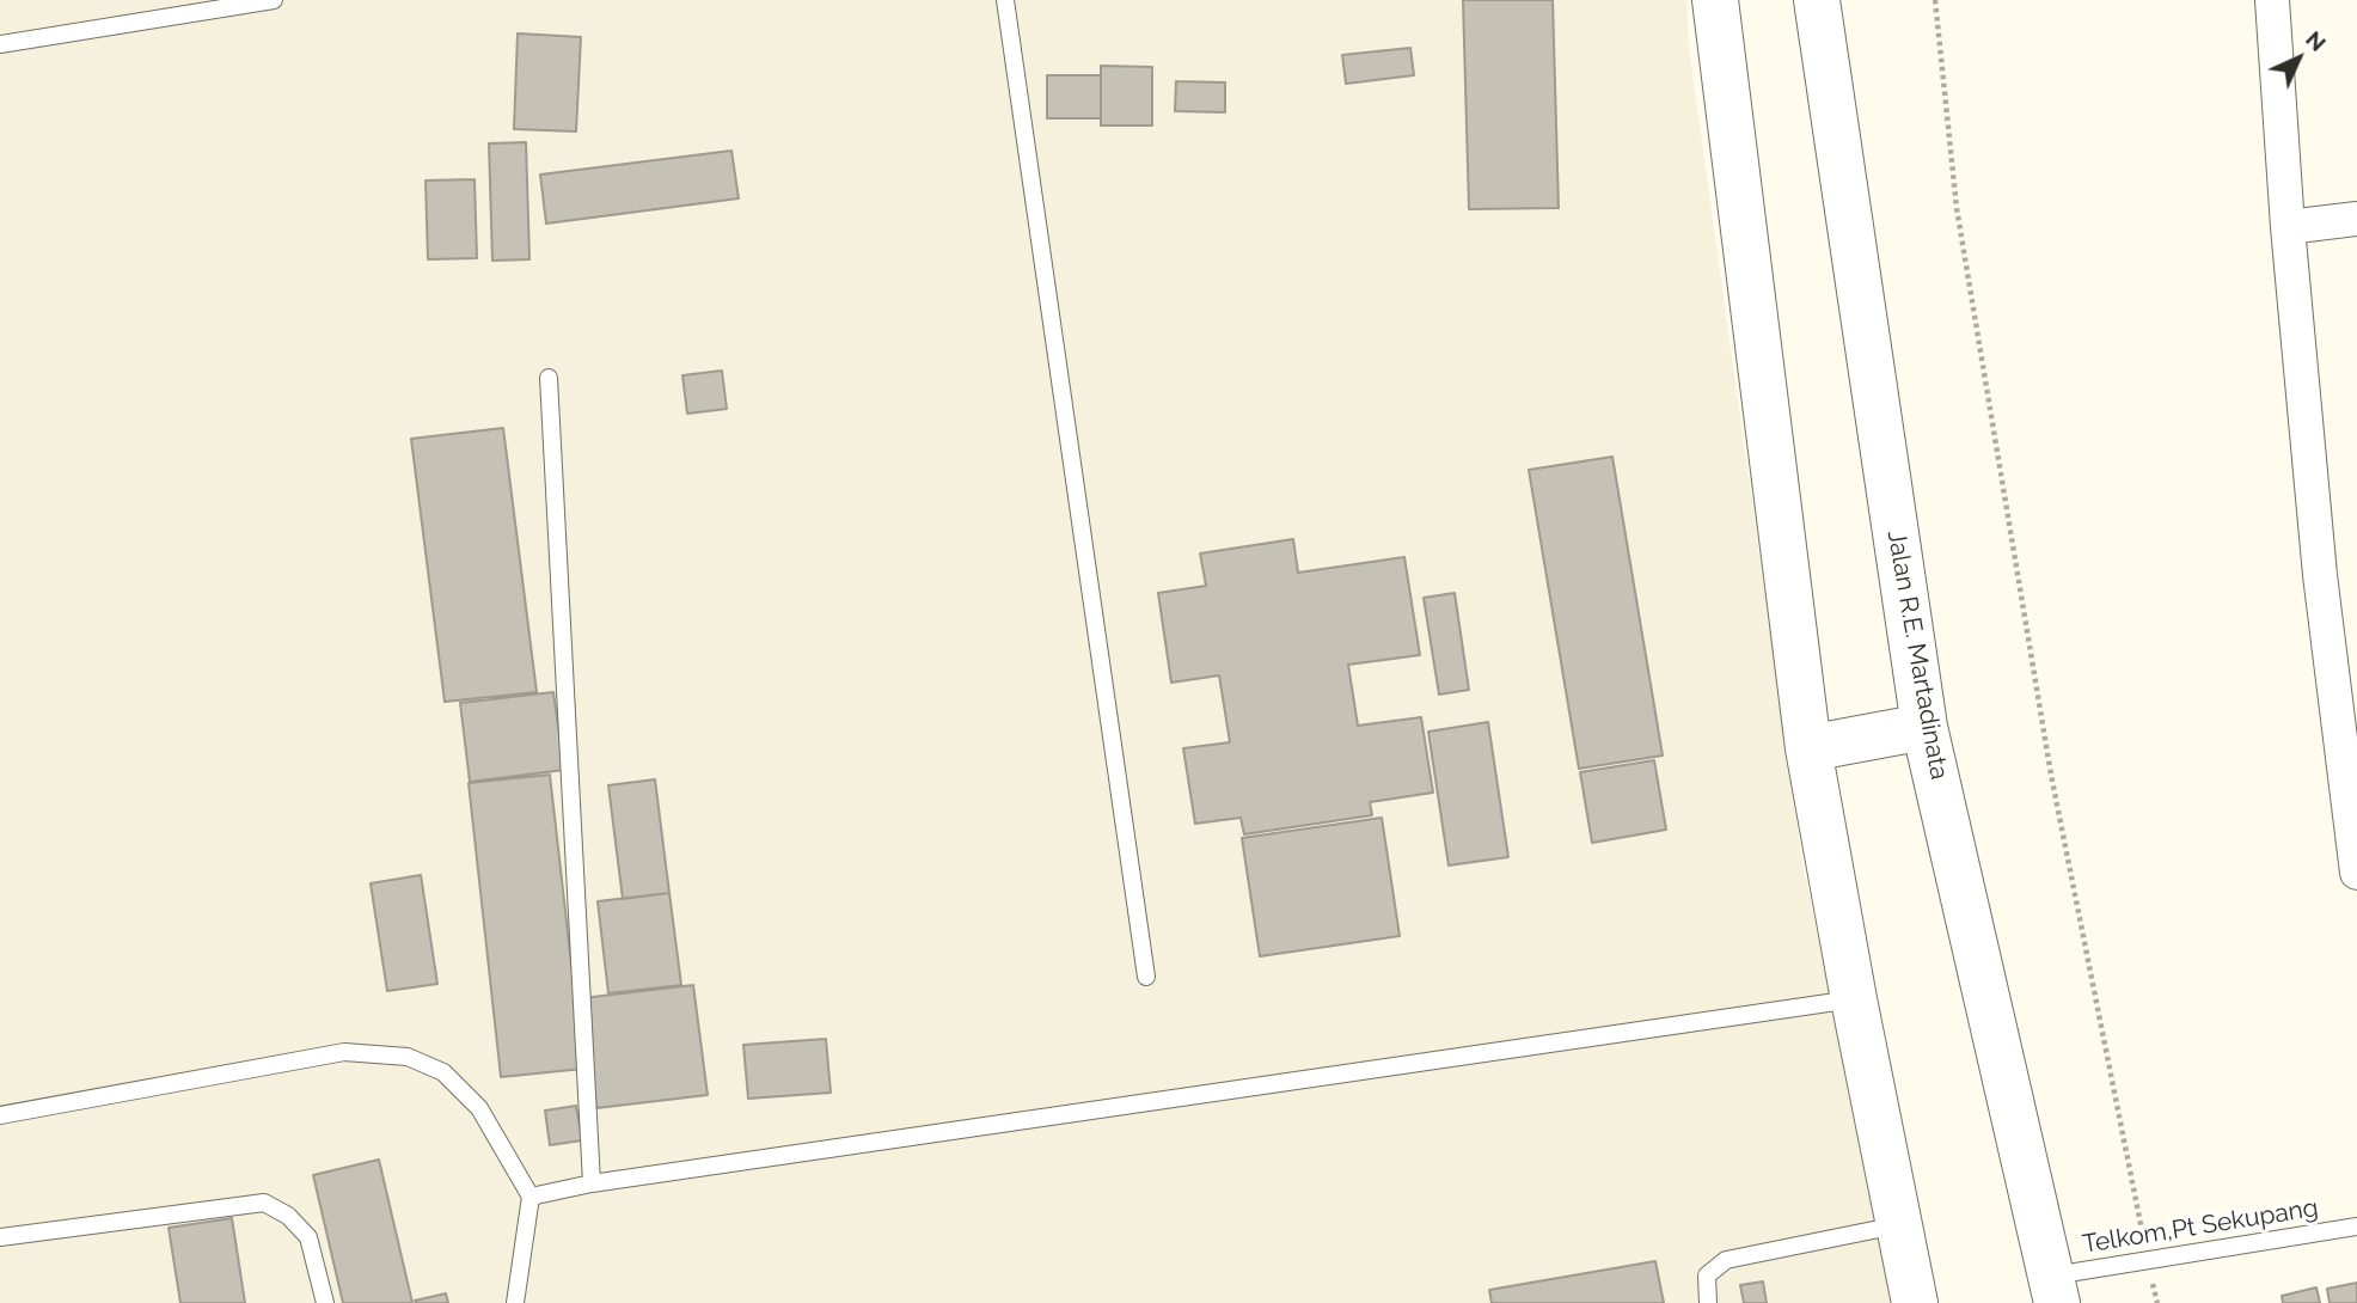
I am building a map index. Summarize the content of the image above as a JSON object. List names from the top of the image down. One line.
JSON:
{"streets":{"highway":["Jalan R.E. Martadinata"],"lane":["Telkom,Pt Sekupang"]},"crossings":[["Jalan R.E. Martadinata","Telkom,Pt Sekupang"]],"north":"top right"}
